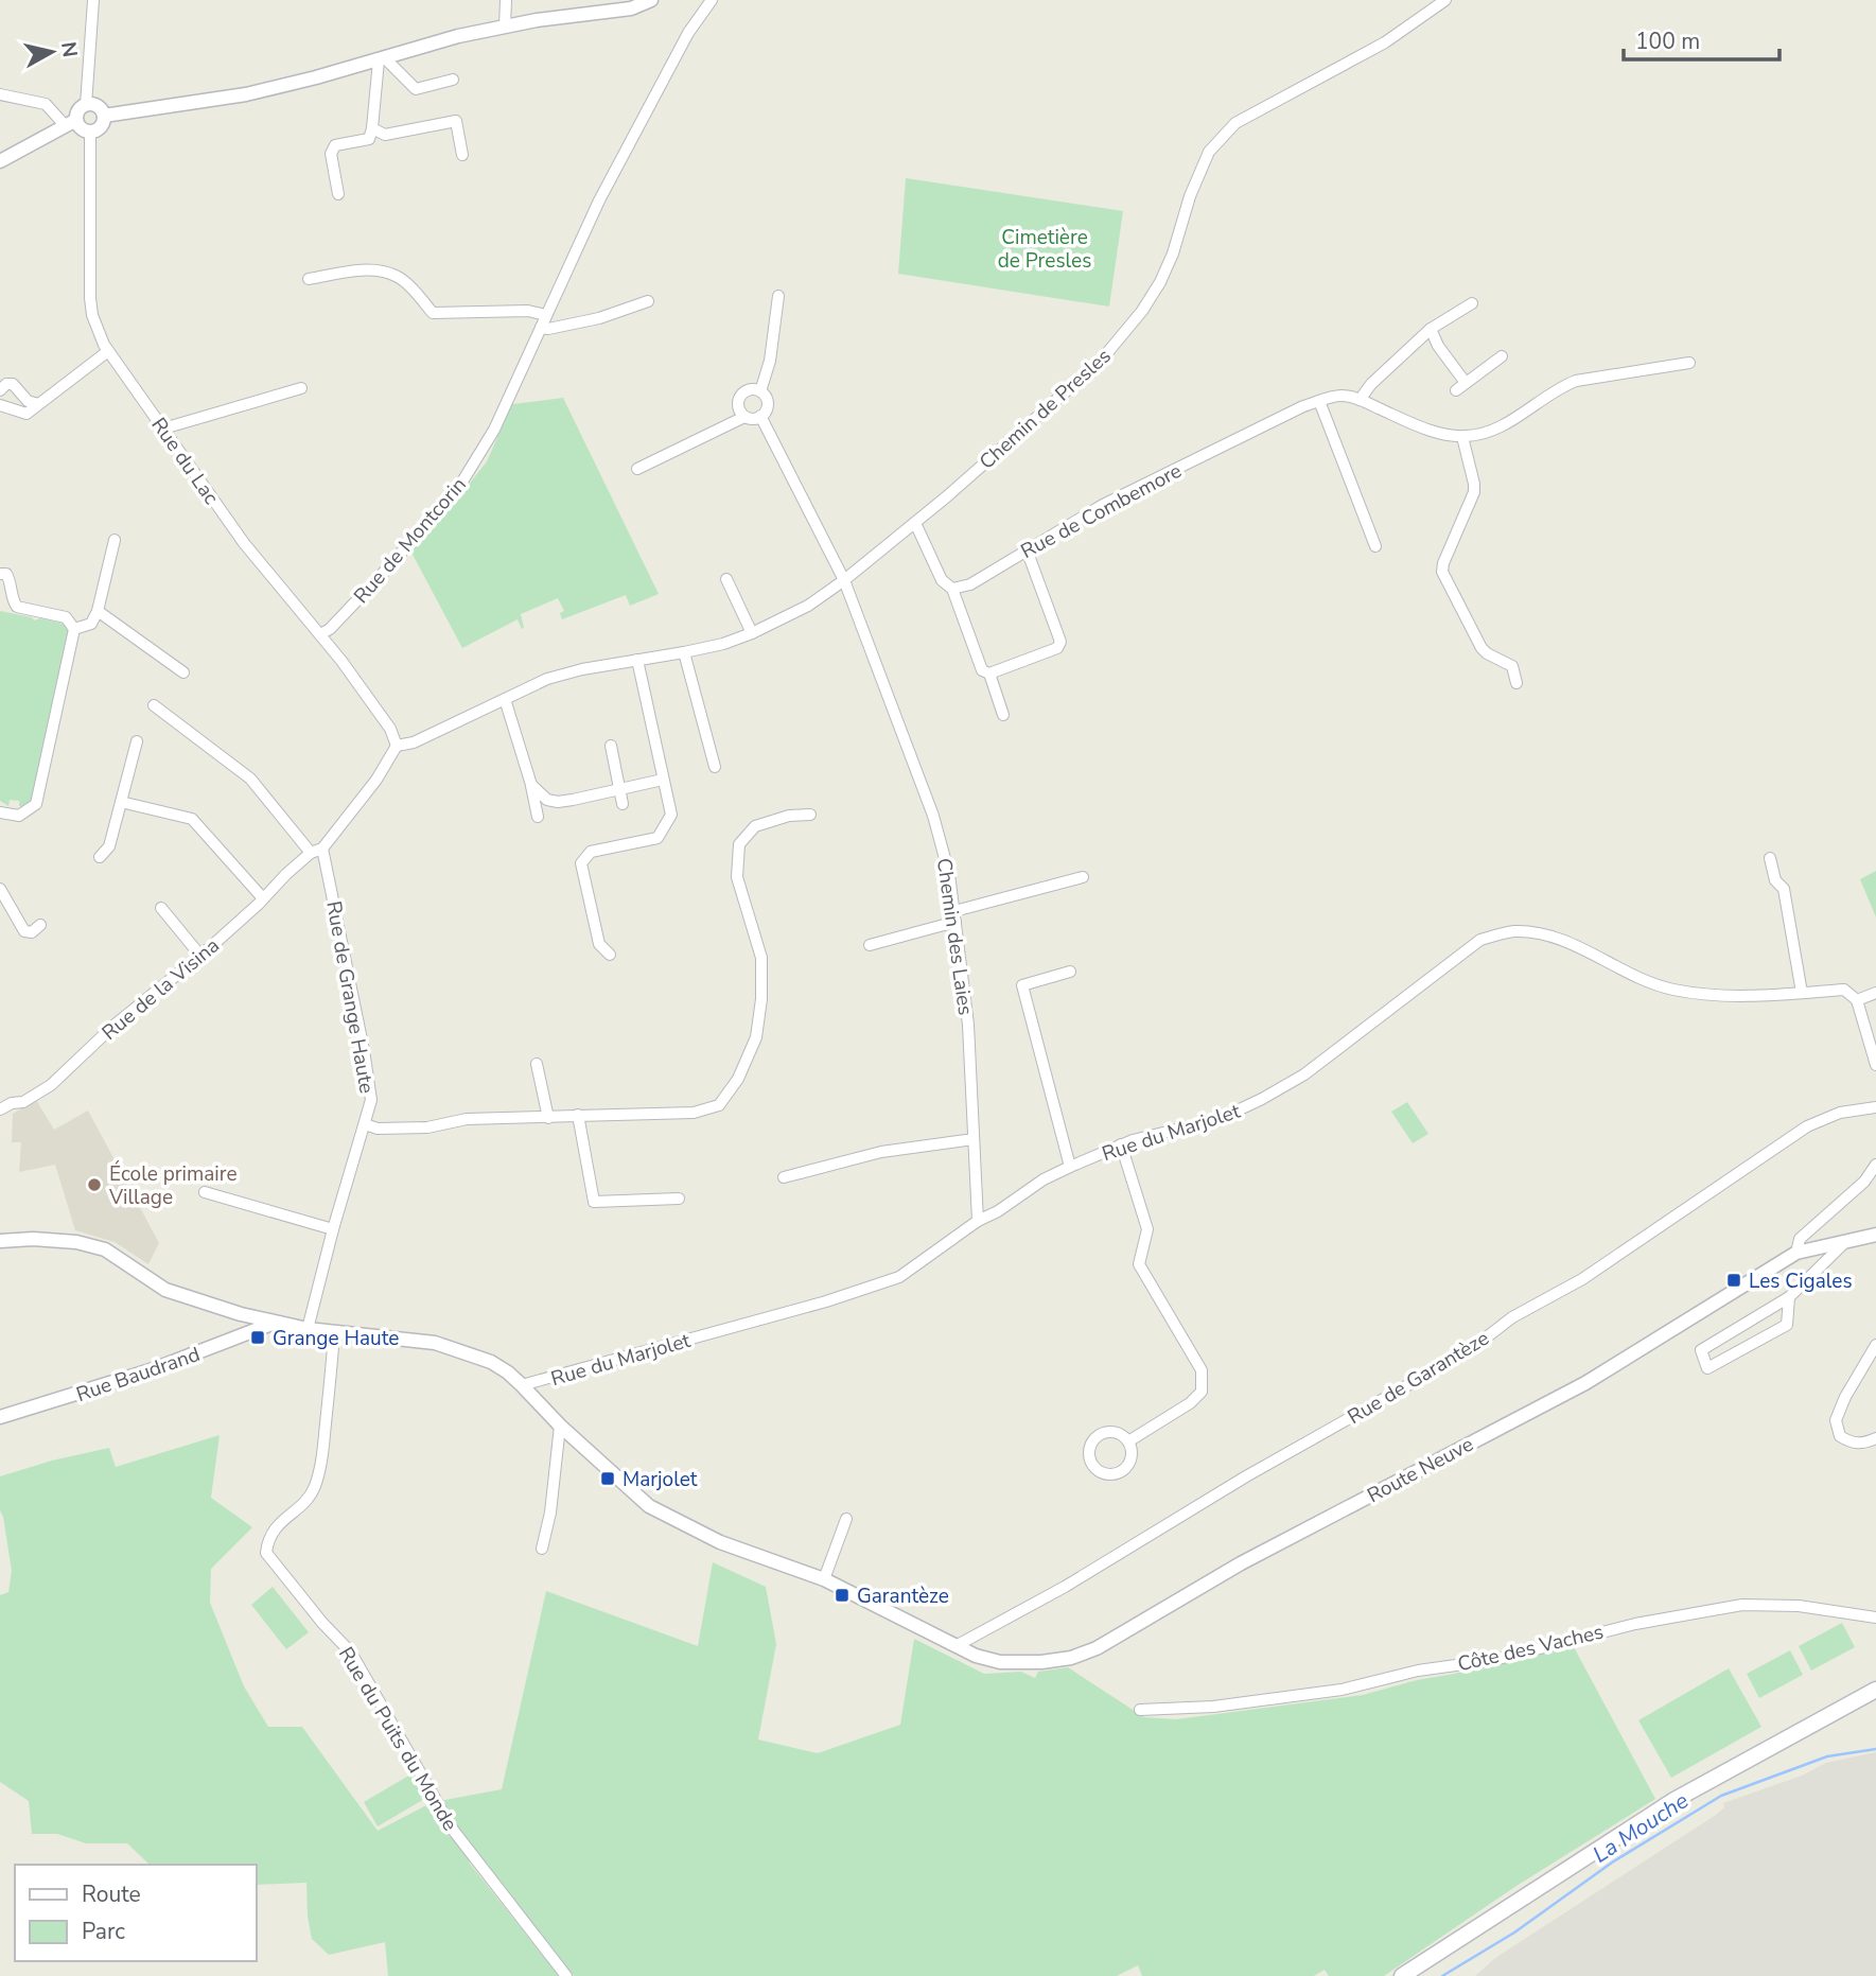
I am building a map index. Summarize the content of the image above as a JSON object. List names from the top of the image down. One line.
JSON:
{"streets":{"street":["Chemin de Presles","Rue du Lac","Rue de Combemore","Rue de Montcorin","Chemin des Laies","Rue de la Visina","Rue de Grange Haute","Rue du Marjolet","Rue Baudrand","Rue de Garantèze","Route Neuve","Côte des Vaches","Rue du Puits du Monde"]},"crossings":[["Chemin de Presles","Rue du Lac"],["Chemin de Presles","Chemin des Laies"],["Rue du Lac","Rue de Montcorin"],["Chemin des Laies","Rue du Marjolet"],["Rue de la Visina","Rue de Grange Haute"],["Rue de Grange Haute","Route Neuve"],["Rue du Marjolet","Route Neuve"],["Rue Baudrand","Route Neuve"],["Rue de Garantèze","Route Neuve"],["Route Neuve","Rue du Puits du Monde"]],"water":["La Mouche"],"parks":["Cimetière de Presles"],"places":{"other":["École primaire Village"],"transit":["Les Cigales","Grange Haute","Marjolet","Garantèze"]},"legend":["Route","Parc"],"scale_bar":"100 m","north":"right"}
